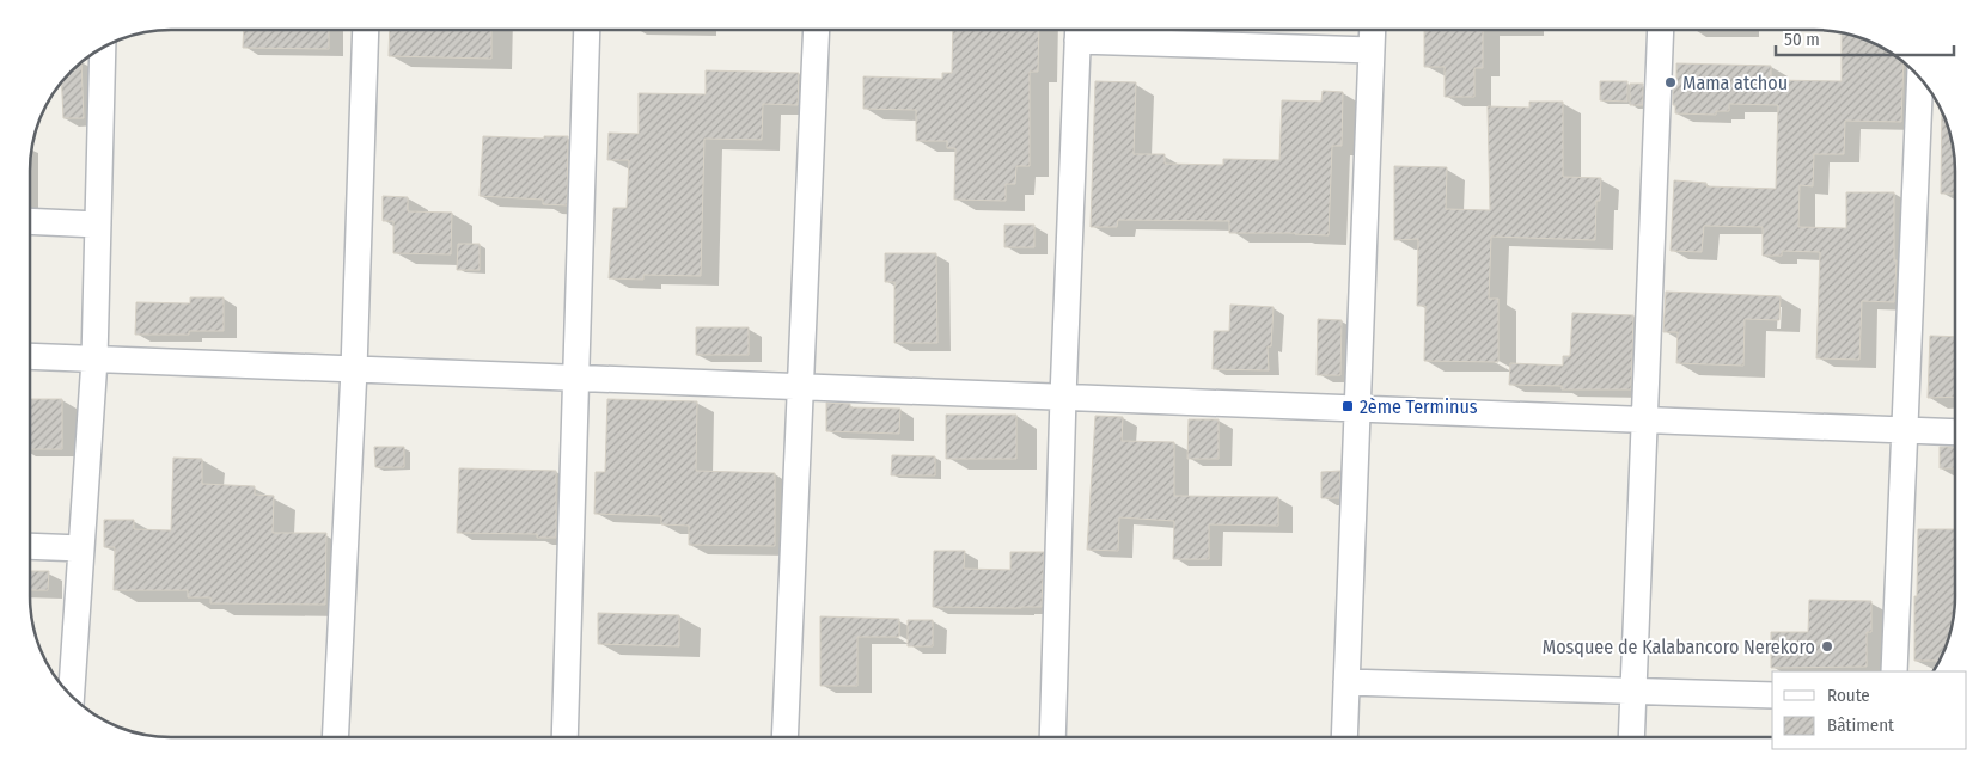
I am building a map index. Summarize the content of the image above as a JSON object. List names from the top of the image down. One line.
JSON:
{"places":{"other":["Mama atchou","Mosquee de Kalabancoro Nerekoro"],"transit":["2ème Terminus"]},"legend":["Route","Bâtiment"],"scale_bar":"50 m"}
